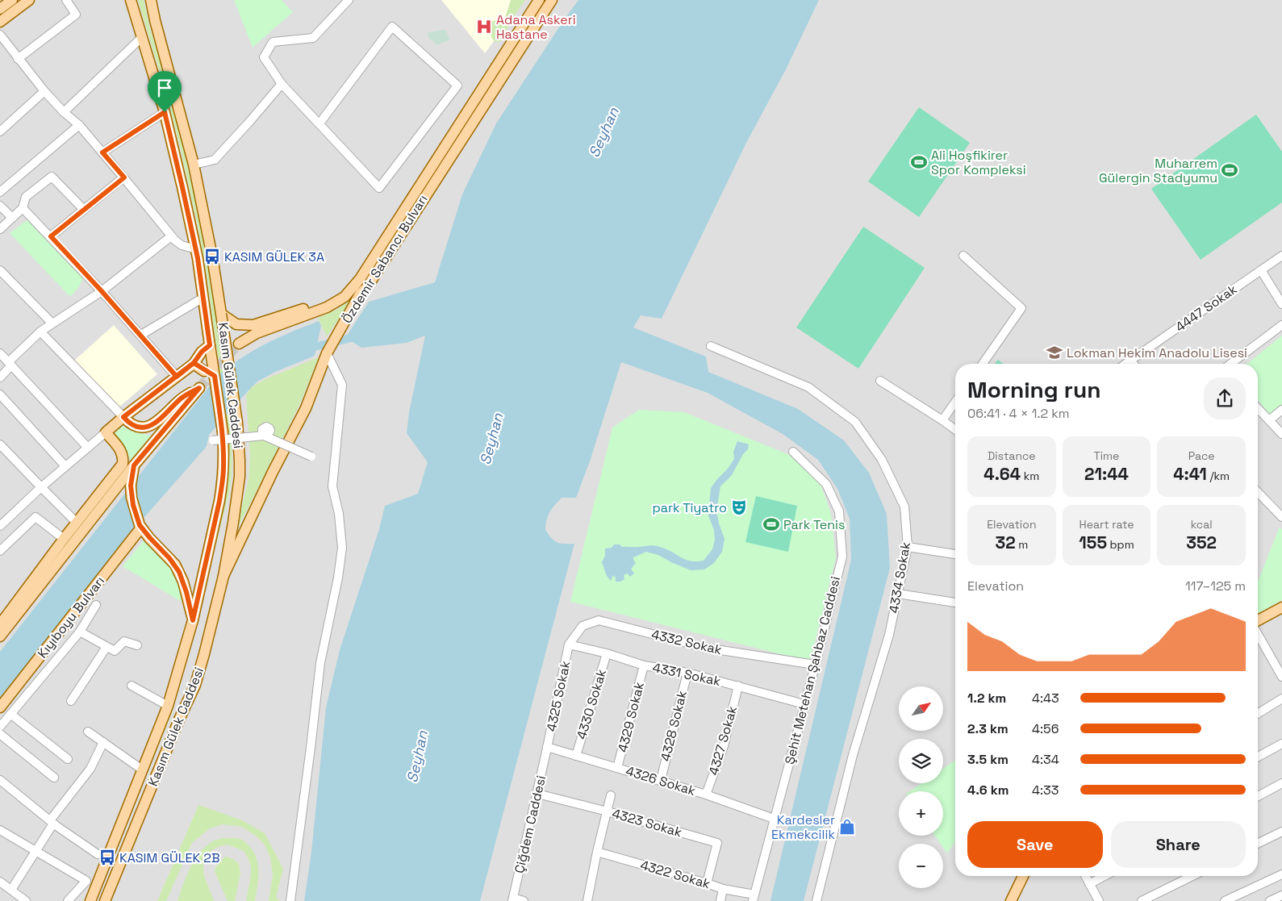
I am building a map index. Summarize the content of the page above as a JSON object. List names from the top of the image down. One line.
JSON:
{"streets":{"main road":["Özdemir Sabancı Bulvarı","Kasım Gülek Caddesi","Kıyıboyu Bulvarı"],"street":["4447 Sokak","4334 Sokak","4332 Sokak","Şehit Metehan Şahbaz Caddesi","4331 Sokak","4325 Sokak","4330 Sokak","4329 Sokak","4328 Sokak","4327 Sokak","4326 Sokak","4323 Sokak","Çiğdem Caddesi","4322 Sokak"]},"crossings":[["Özdemir Sabancı Bulvarı","Kasım Gülek Caddesi"],["4332 Sokak","Şehit Metehan Şahbaz Caddesi"],["4332 Sokak","4331 Sokak"],["4332 Sokak","4325 Sokak"],["Şehit Metehan Şahbaz Caddesi","4331 Sokak"],["Şehit Metehan Şahbaz Caddesi","4326 Sokak"],["Şehit Metehan Şahbaz Caddesi","4322 Sokak"],["4331 Sokak","4325 Sokak"],["4331 Sokak","4330 Sokak"],["4331 Sokak","4329 Sokak"],["4331 Sokak","4328 Sokak"],["4331 Sokak","4327 Sokak"],["4325 Sokak","4326 Sokak"],["4325 Sokak","Çiğdem Caddesi"],["4330 Sokak","4326 Sokak"],["4329 Sokak","4326 Sokak"],["4328 Sokak","4326 Sokak"],["4327 Sokak","4326 Sokak"],["4326 Sokak","Çiğdem Caddesi"],["4323 Sokak","Çiğdem Caddesi"],["4323 Sokak","4322 Sokak"]],"water":["Seyhan"],"places":{"hospital":["Adana Askeri Hastane"],"sports":["Ali Hoşfikirer Spor Kompleksi","Muharrem Gülergin Stadyumu","Park Tenis"],"bus stop":["KASIM GÜLEK 3A","KASIM GÜLEK 2B"],"school or university":["Lokman Hekim Anadolu Lisesi"],"theatre":["park Tiyatro"],"shop":["Kardesler Ekmekcilik"]},"north":"top right","page":{"heading":["Morning run","06:41 · 4 × 1.2 km"],"stats":[["Distance","4.64 km"],["Time","21:44"],["Pace","4:41 /km"],["Elevation","32 m"],["Heart rate","155 bpm"],["kcal","352"]],"chart":["Elevation","117–125 m"],"list":[{"name":"1.2 km","note":"4:43"},{"name":"2.3 km","note":"4:56"},{"name":"3.5 km","note":"4:34"},{"name":"4.6 km","note":"4:33"}],"map_buttons":["+","−"],"buttons":["Save","Share"]}}
